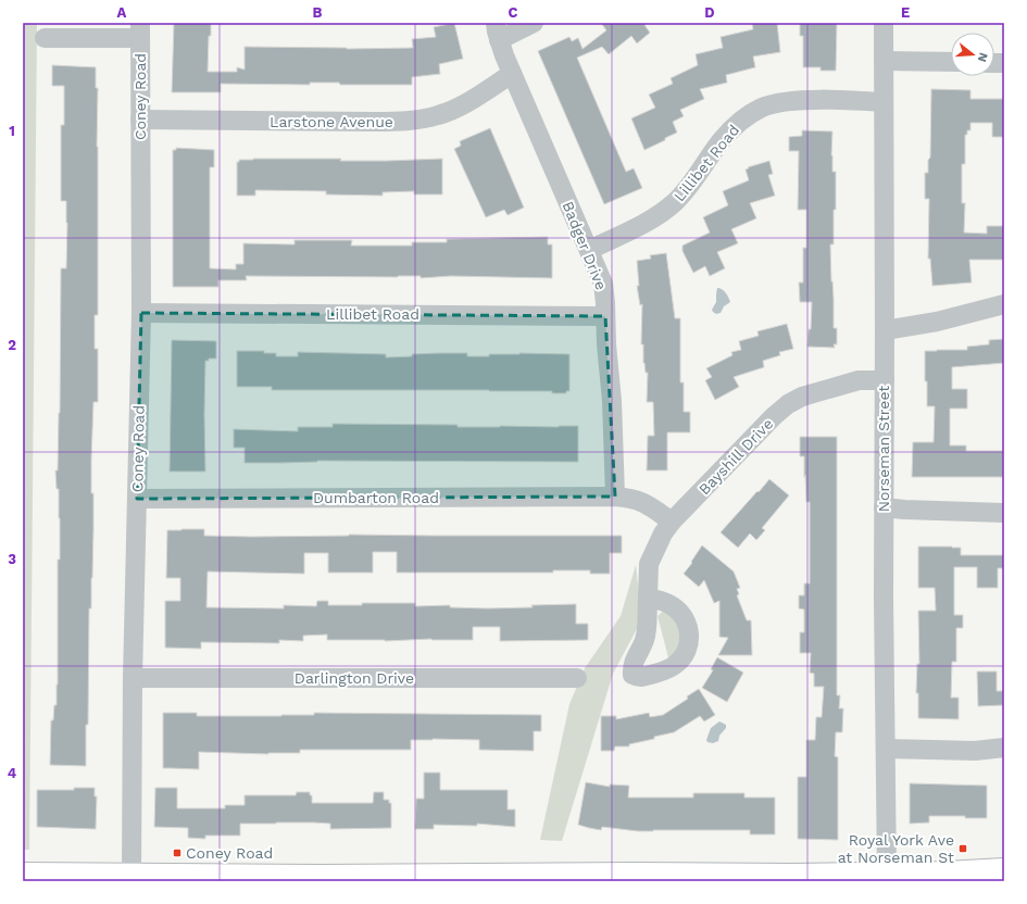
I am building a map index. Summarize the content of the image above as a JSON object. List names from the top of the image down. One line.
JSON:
{"streets":{"street":["Coney Road","Larstone Avenue","Lillibet Road","Badger Drive","Norseman Street","Bayshill Drive","Dumbarton Road","Darlington Drive"]},"crossings":[["Coney Road","Larstone Avenue"],["Coney Road","Lillibet Road"],["Coney Road","Dumbarton Road"],["Coney Road","Darlington Drive"],["Larstone Avenue","Badger Drive"],["Lillibet Road","Badger Drive"],["Lillibet Road","Norseman Street"],["Badger Drive","Dumbarton Road"],["Norseman Street","Bayshill Drive"]],"places":{"transit":["Royal York Ave at Norseman St","Coney Road"]},"north":"right","grid":{"columns":["A","B","C","D","E"],"rows":["1","2","3","4"]}}
